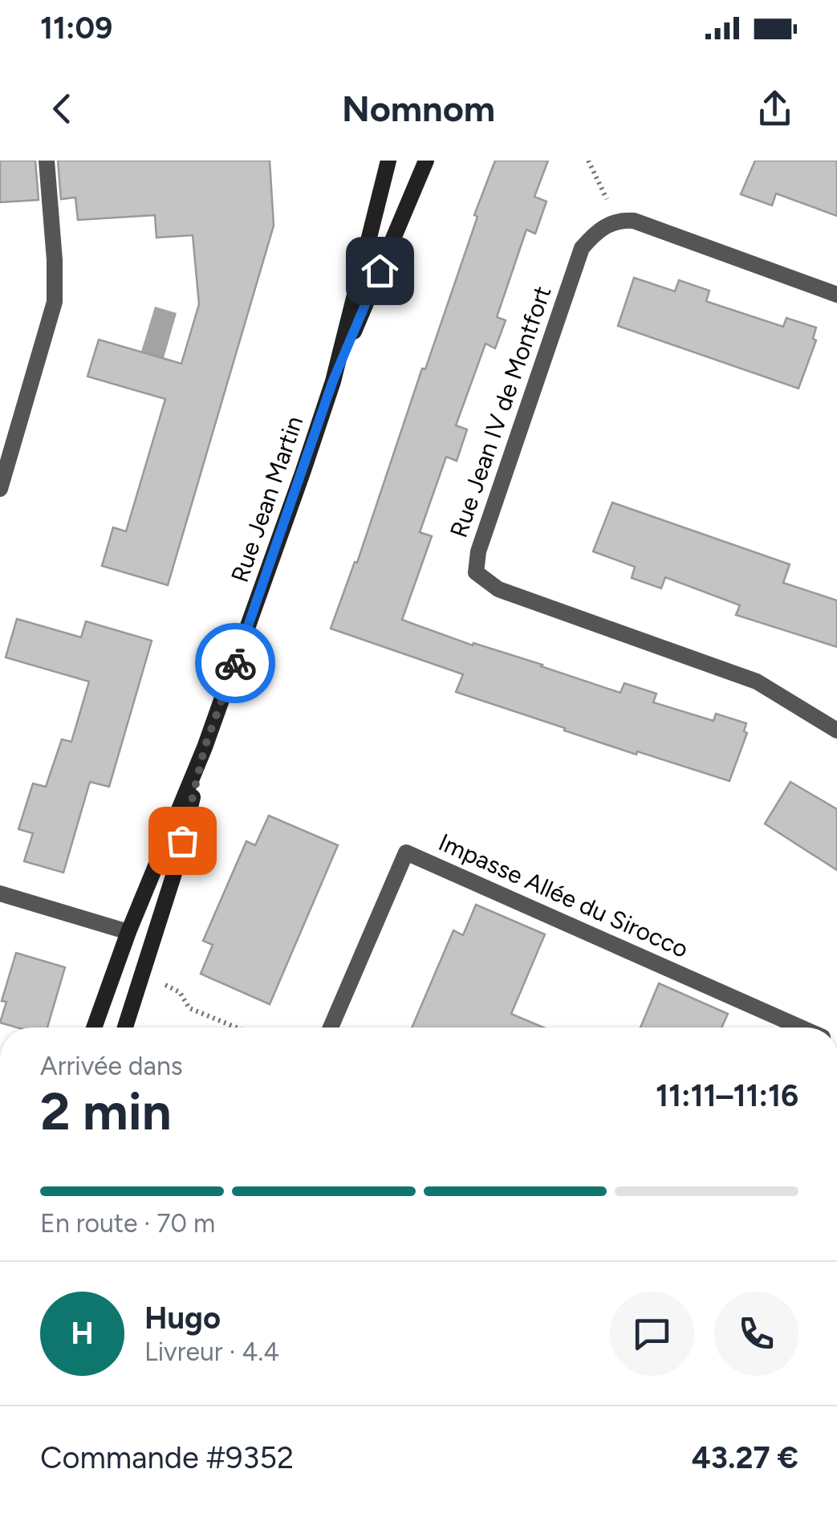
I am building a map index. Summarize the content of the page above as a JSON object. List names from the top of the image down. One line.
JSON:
{"streets":{"main road":["Rue Jean Martin"],"street":["Rue Jean IV de Montfort","Impasse Allée du Sirocco"]},"page":{"status":"11:09","header":"Nomnom","heading":["2 min","Arrivée dans","11:11–11:16"],"panel":["Hugo","Livreur · 4.4","Commande #9352","43.27 €"],"bar":"En route · 70 m","round":"H"}}
